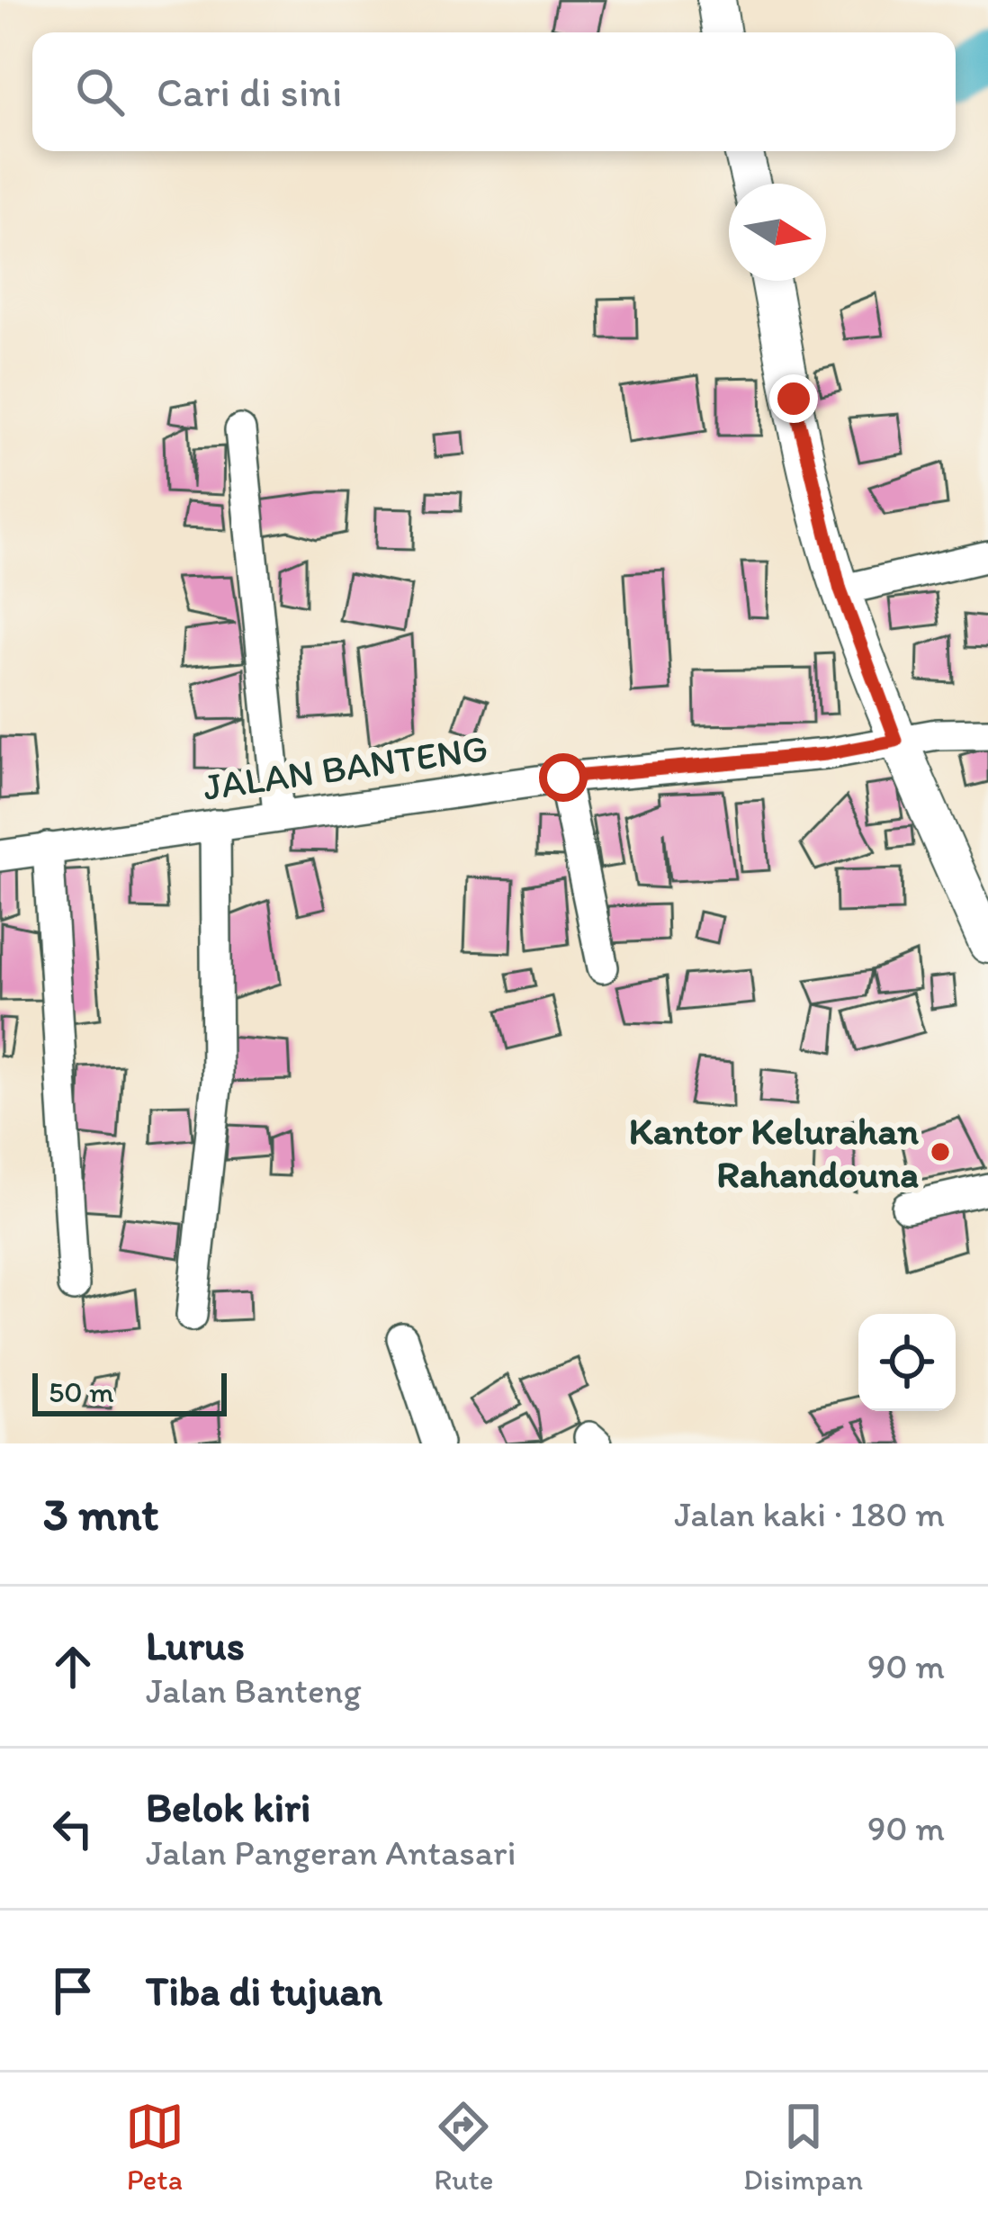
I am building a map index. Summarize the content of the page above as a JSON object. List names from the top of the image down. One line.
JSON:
{"streets":{"street":["JALAN BANTENG"]},"places":["Kantor Kelurahan Rahandouna"],"scale_bar":"50 m","north":"right","page":{"search":"Cari di sini","scale":"50 m","heading":["3 mnt","Jalan kaki · 180 m"],"list":[["Lurus","Jalan Banteng","90 m"],["Belok kiri","Jalan Pangeran Antasari","90 m"],"Tiba di tujuan"],"nav":["Peta","Rute","Disimpan"]}}
